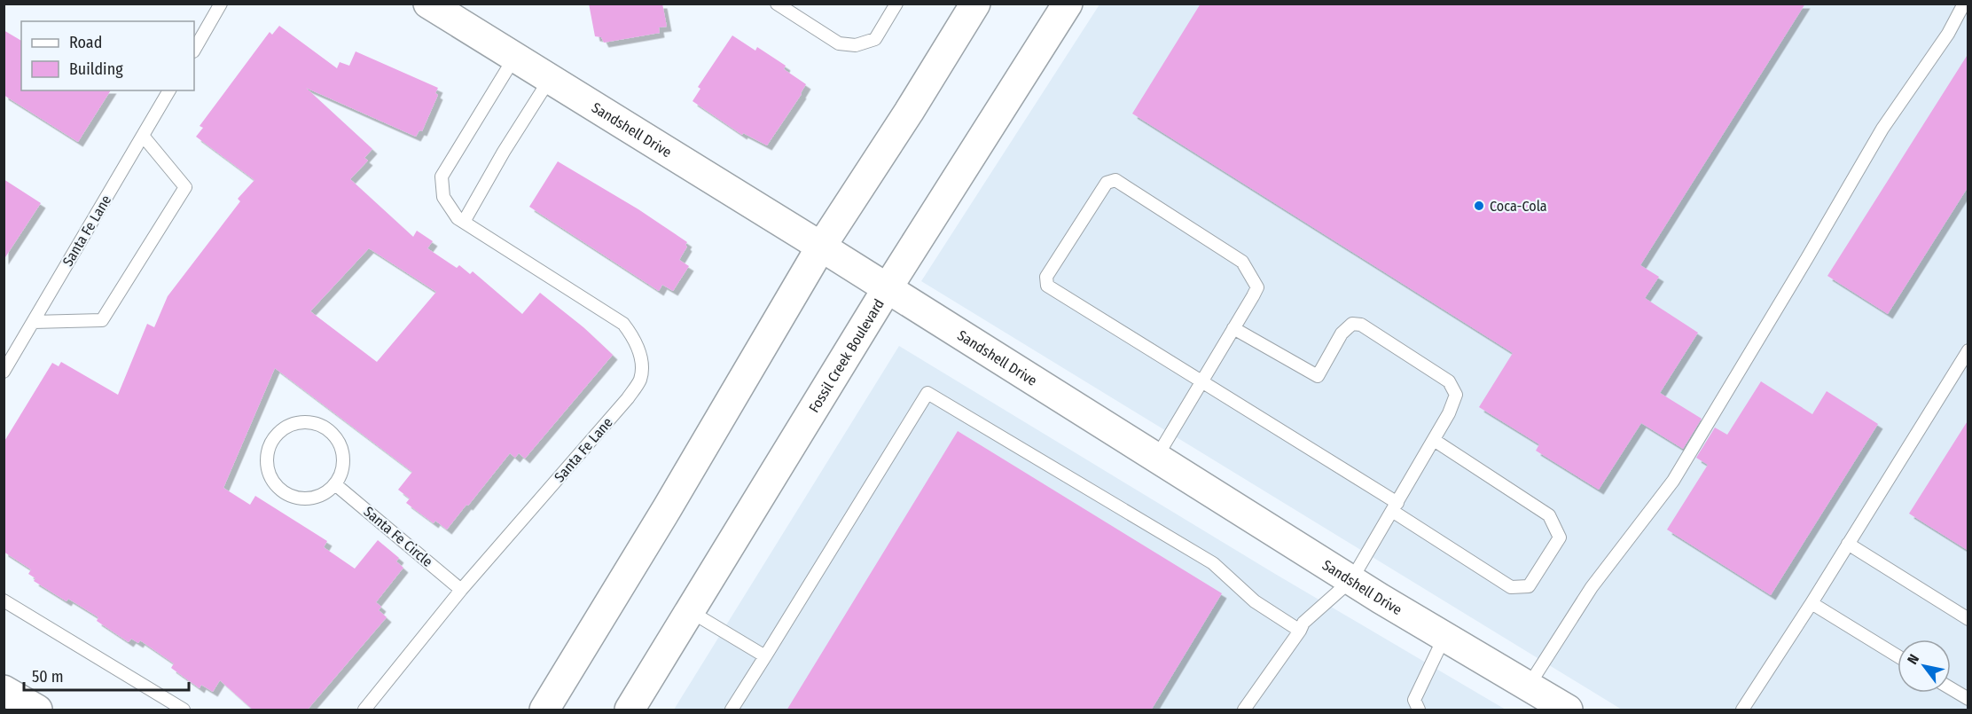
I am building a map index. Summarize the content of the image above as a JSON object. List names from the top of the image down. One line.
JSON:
{"streets":{"main road":["Sandshell Drive","Fossil Creek Boulevard"],"lane":["Santa Fe Lane","Santa Fe Circle"]},"crossings":[["Sandshell Drive","Santa Fe Lane"],["Sandshell Drive","Fossil Creek Boulevard"],["Santa Fe Lane","Santa Fe Circle"]],"places":["Coca-Cola"],"legend":["Road","Building"],"scale_bar":"50 m","north":"top left"}
